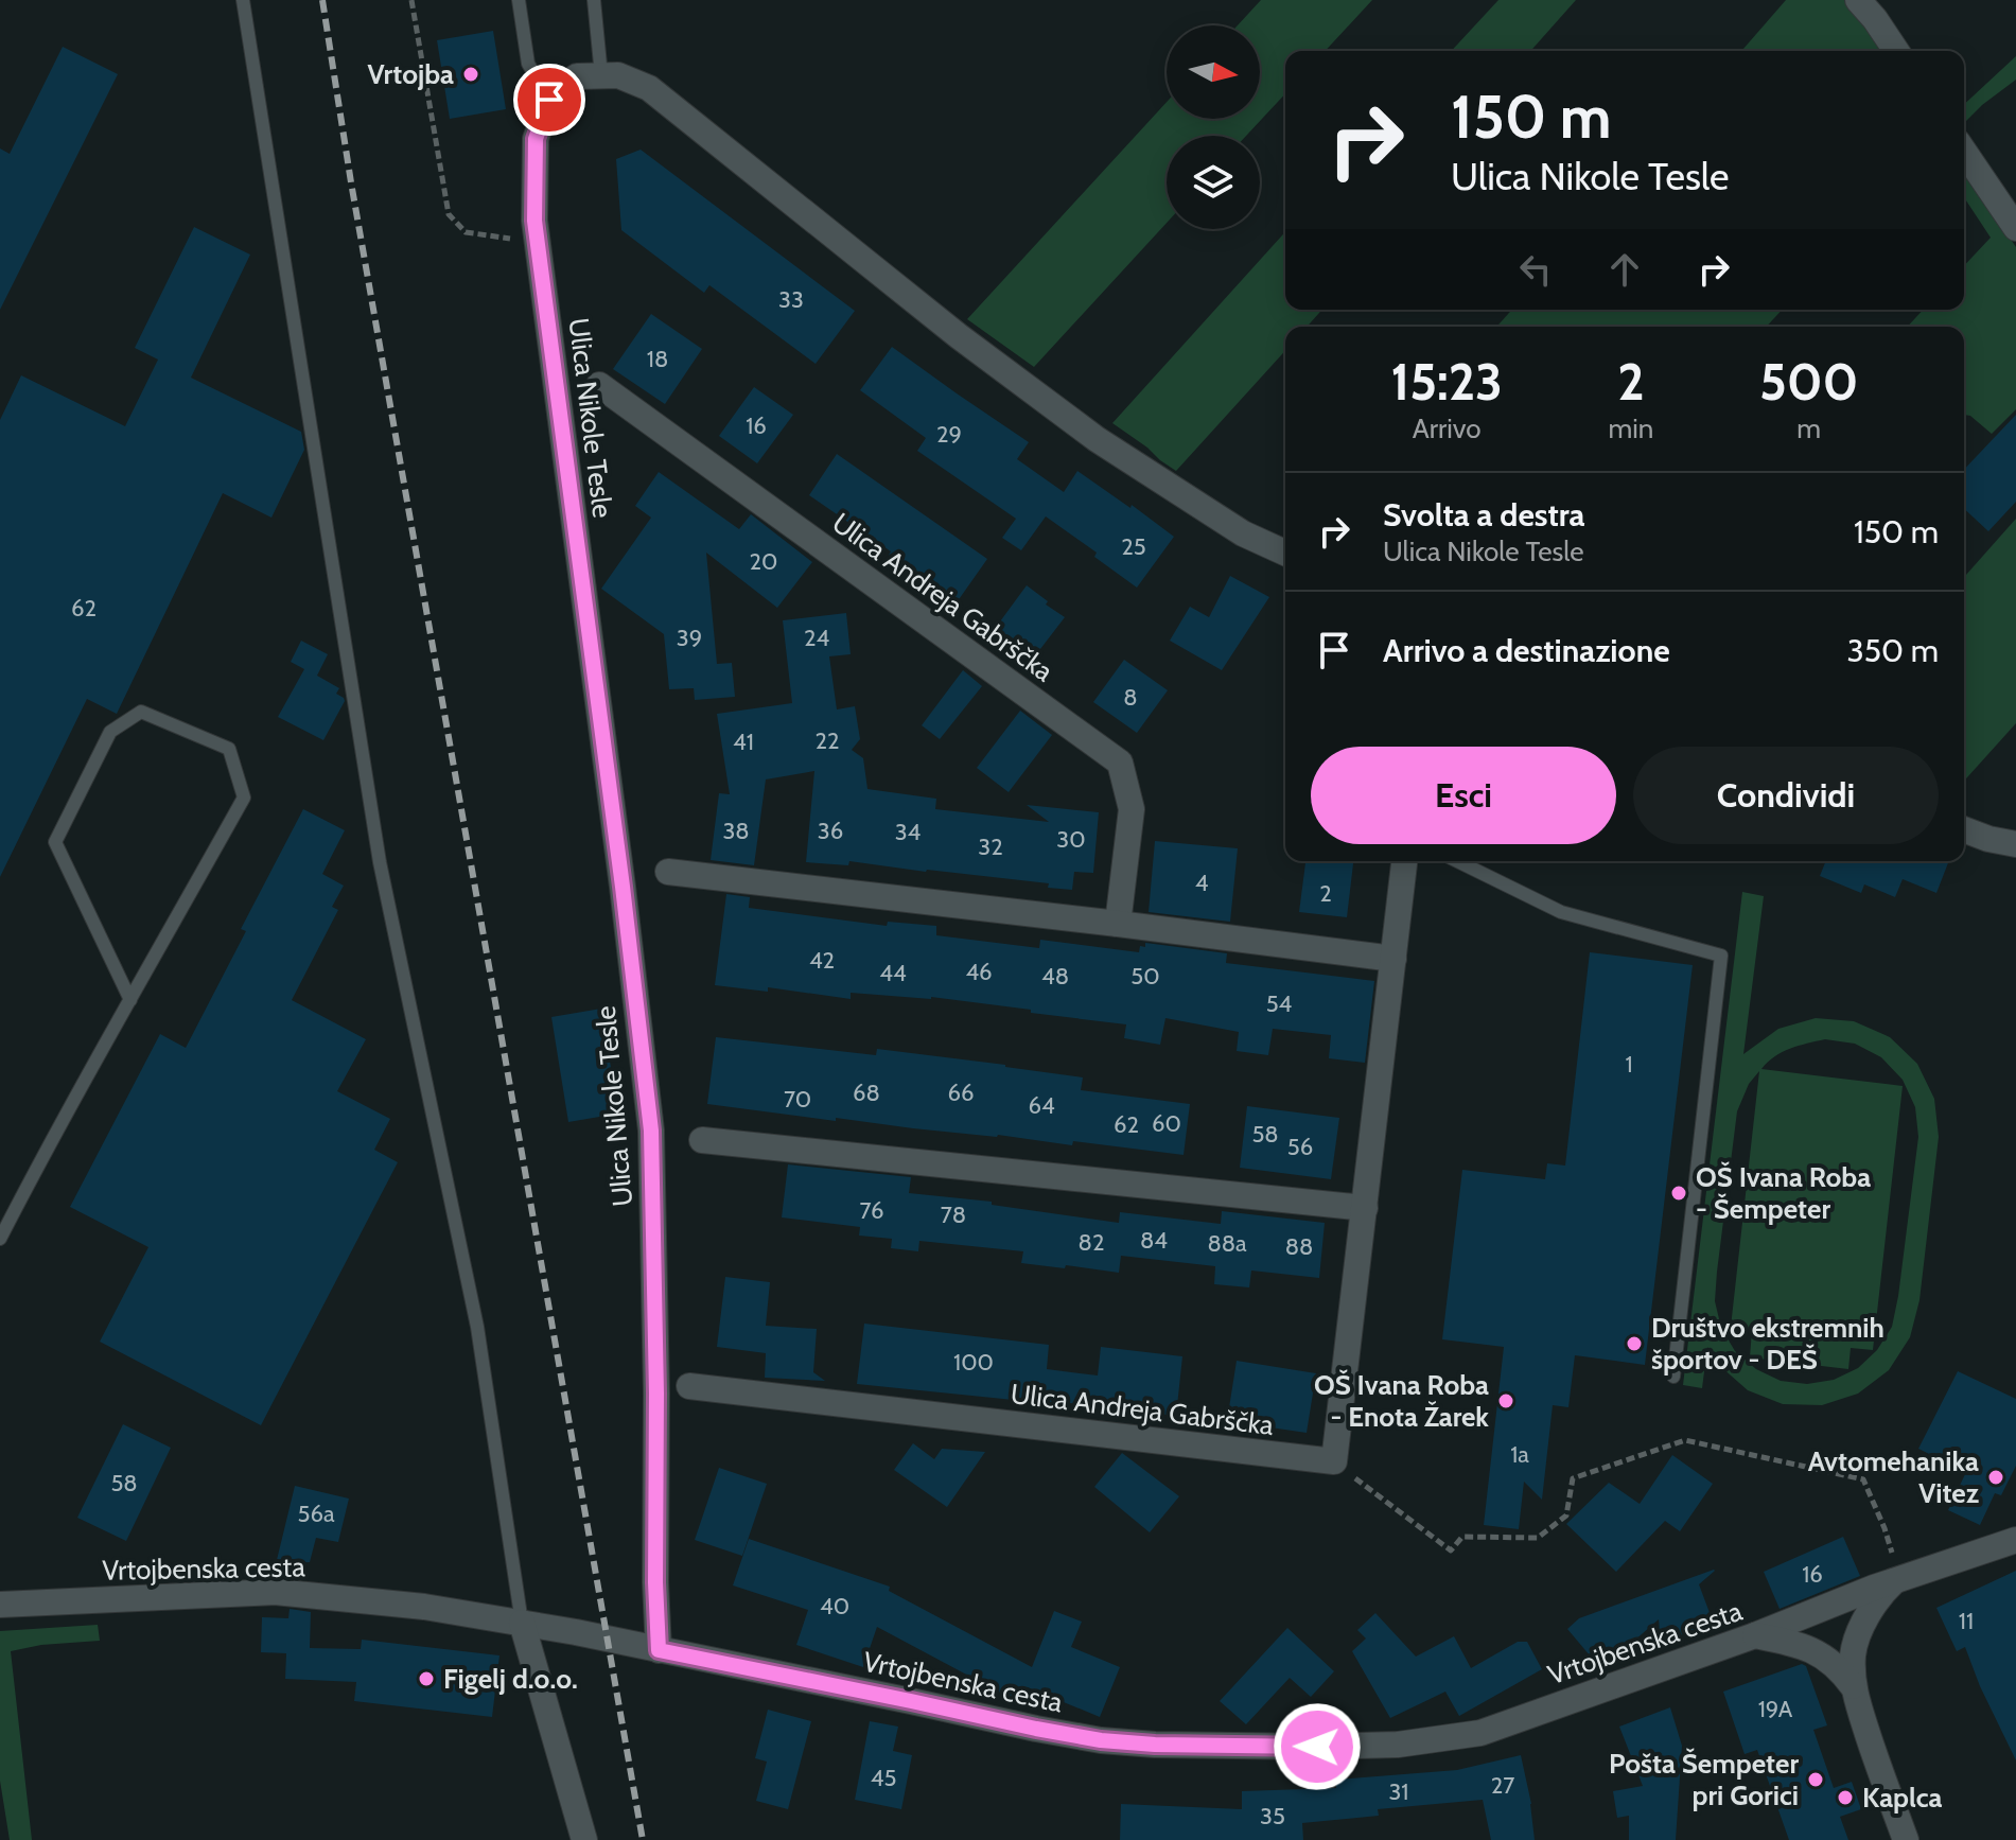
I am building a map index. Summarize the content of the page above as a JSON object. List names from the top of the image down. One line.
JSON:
{"streets":{"street":["Ulica Nikole Tesle","Ulica Andreja Gabrščka","Vrtojbenska cesta"]},"crossings":[["Ulica Nikole Tesle","Vrtojbenska cesta"]],"places":["Vrtojba","OŠ Ivana Roba - Šempeter","Društvo ekstremnih športov - DEŠ","OŠ Ivana Roba - Enota Žarek","Avtomehanika Vitez","Figelj d.o.o.","Pošta Šempeter pri Gorici","Kaplca"],"house_numbers":["33","18","16","29","25","20","62","39","24","8","22","41","38","36","34","30","32","4","2","42","46","44","48","50","54","1","68","66","70","64","60","62","58","56","76","78","84","82","88a","88","100","1a","58","56a","16","40","11","19A","45","27","31","35"],"north":"right","page":{"turn":["150 m","Ulica Nikole Tesle"],"eta":["15:23","Arrivo","2","min","500","m"],"list":[{"name":"Svolta a destra","note":"Ulica Nikole Tesle","value":"150 m"},{"name":"Arrivo a destinazione","value":"350 m"}],"buttons":["Esci","Condividi"]}}
